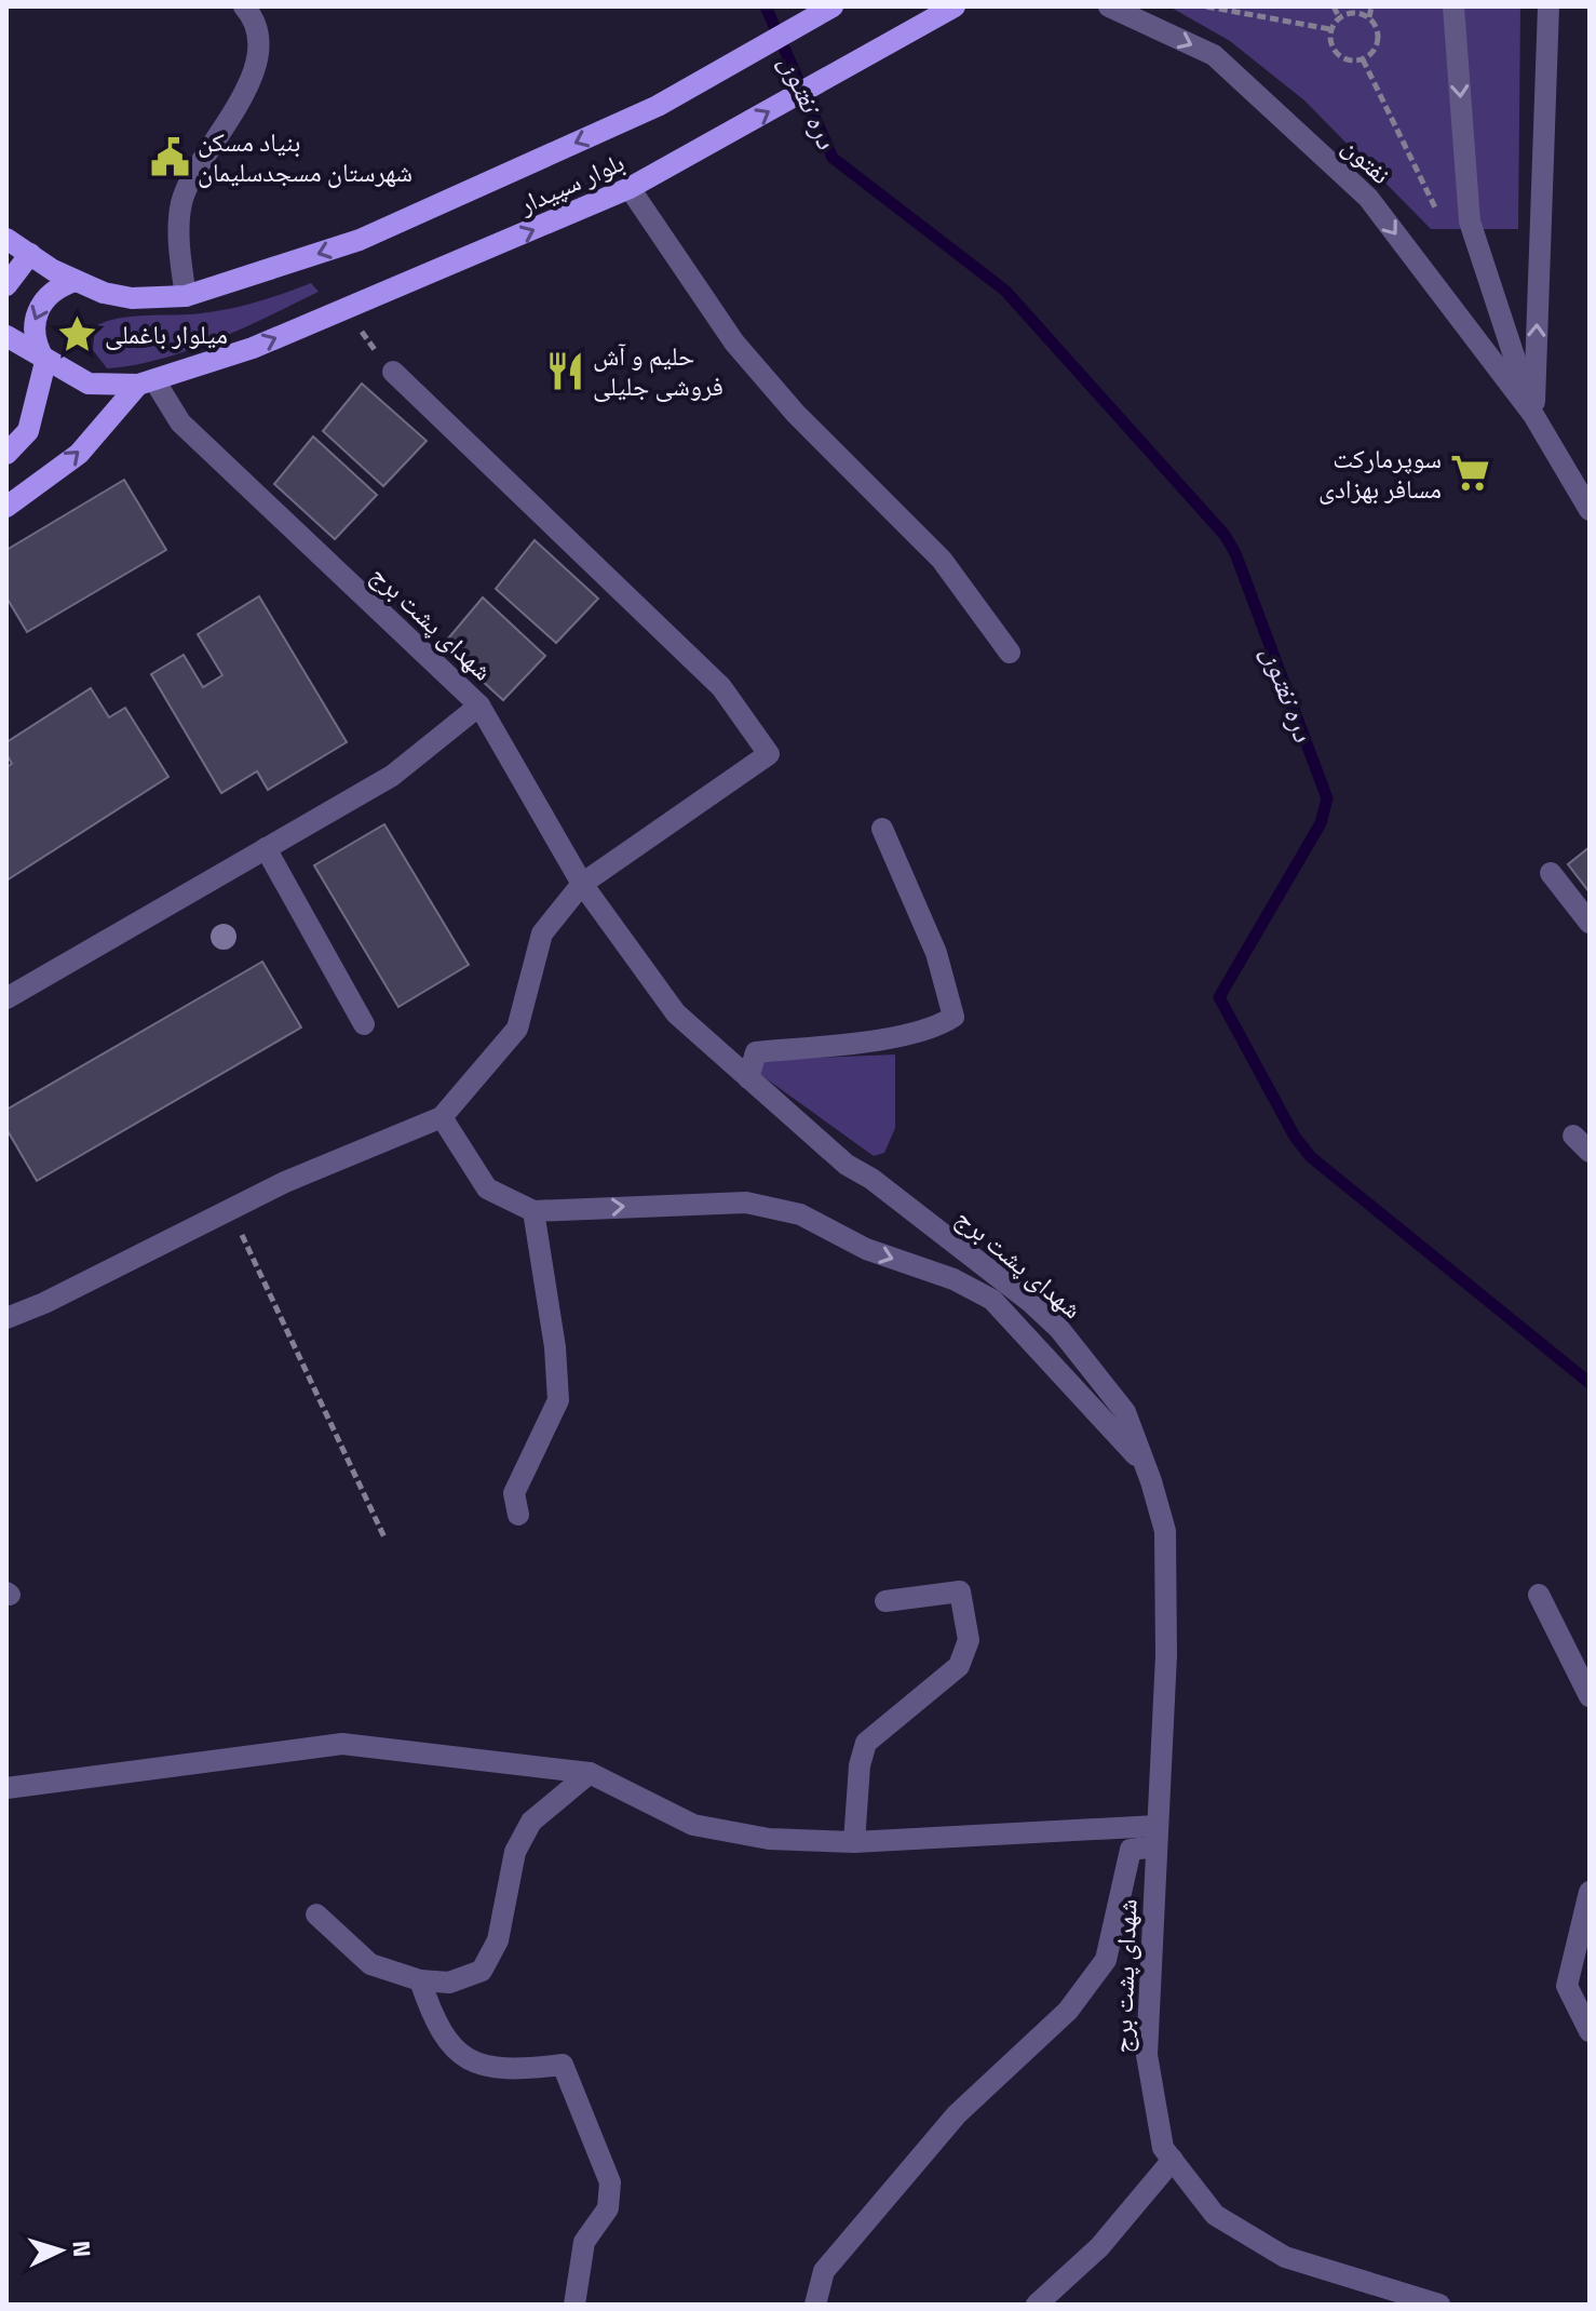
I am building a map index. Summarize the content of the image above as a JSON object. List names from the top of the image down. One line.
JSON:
{"streets":{"main road":["بلوار سپیدار"],"street":["نفتون","شهدای پشت برج"]},"crossings":[["بلوار سپیدار","شهدای پشت برج"]],"one_way":["نفتون"],"water":["دره نفتون"],"places":{"public building":["بنیاد مسکن شهرستان مسجدسلیمان"],"place":["میلوار باغملی"],"restaurant":["حلیم و آش فروشی جلیلی"],"supermarket":["سوپرمارکت مسافر بهزادی"]},"north":"right"}
